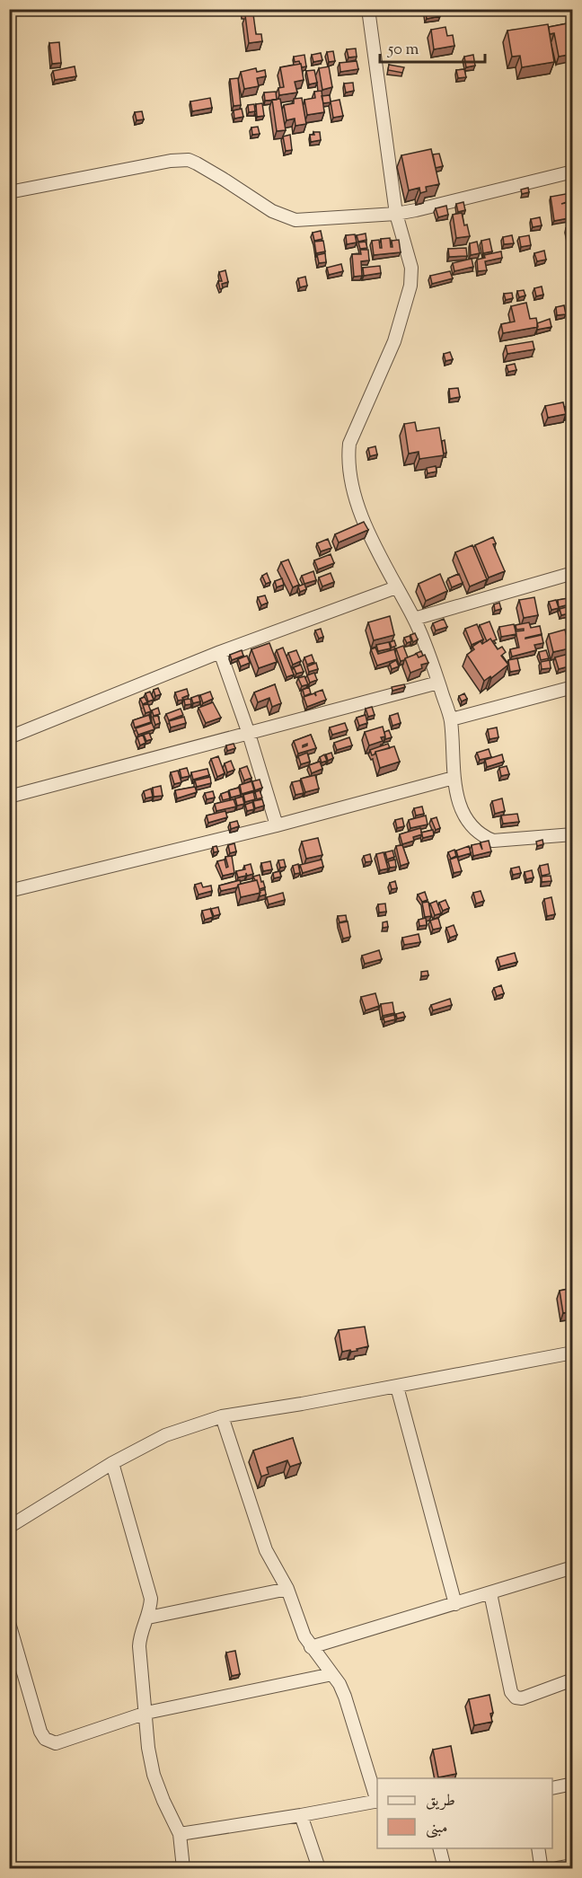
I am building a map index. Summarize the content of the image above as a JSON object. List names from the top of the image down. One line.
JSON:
{"legend":["طريق","مبنى"],"scale_bar":"50 m"}
